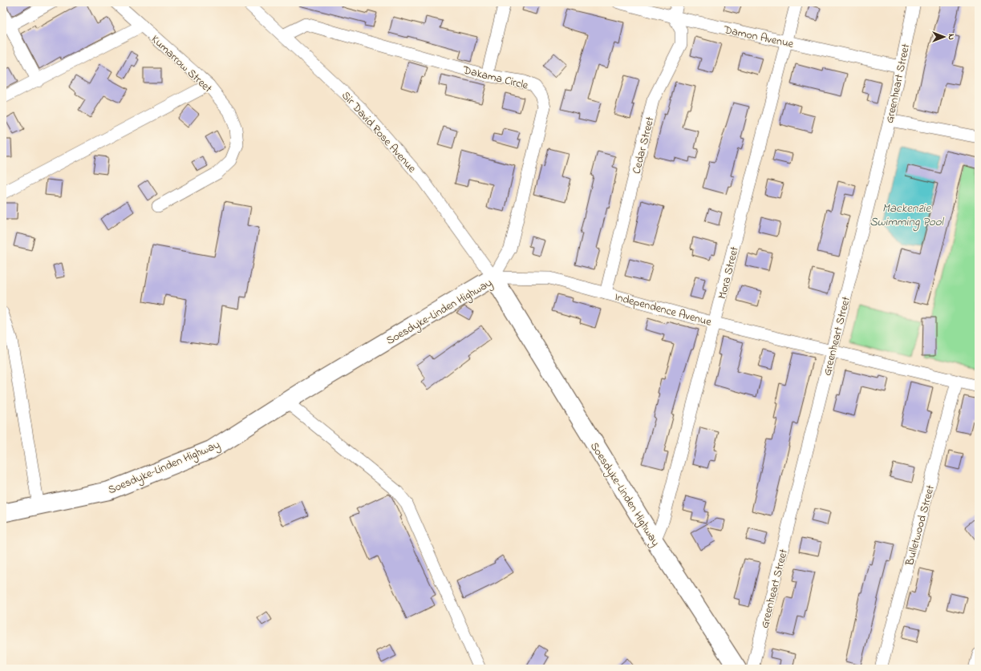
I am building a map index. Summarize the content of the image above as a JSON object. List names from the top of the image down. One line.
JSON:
{"streets":{"main road":["Soesdyke-Linden Highway"],"street":["Damon Avenue","Kumarrow Street","Dakama Circle","Greenheart Street","Sir David Rose Avenue","Cedar Street","Mora Street","Independence Avenue","Bulletwood Street"]},"crossings":[["Damon Avenue","Greenheart Street"],["Damon Avenue","Cedar Street"],["Damon Avenue","Mora Street"],["Dakama Circle","Sir David Rose Avenue"],["Dakama Circle","Independence Avenue"],["Dakama Circle","Soesdyke-Linden Highway"],["Greenheart Street","Independence Avenue"],["Sir David Rose Avenue","Independence Avenue"],["Sir David Rose Avenue","Soesdyke-Linden Highway"],["Cedar Street","Independence Avenue"],["Mora Street","Independence Avenue"],["Mora Street","Soesdyke-Linden Highway"],["Independence Avenue","Soesdyke-Linden Highway"],["Independence Avenue","Bulletwood Street"]],"water":["Mackenzie Swimming Pool"],"north":"right"}
